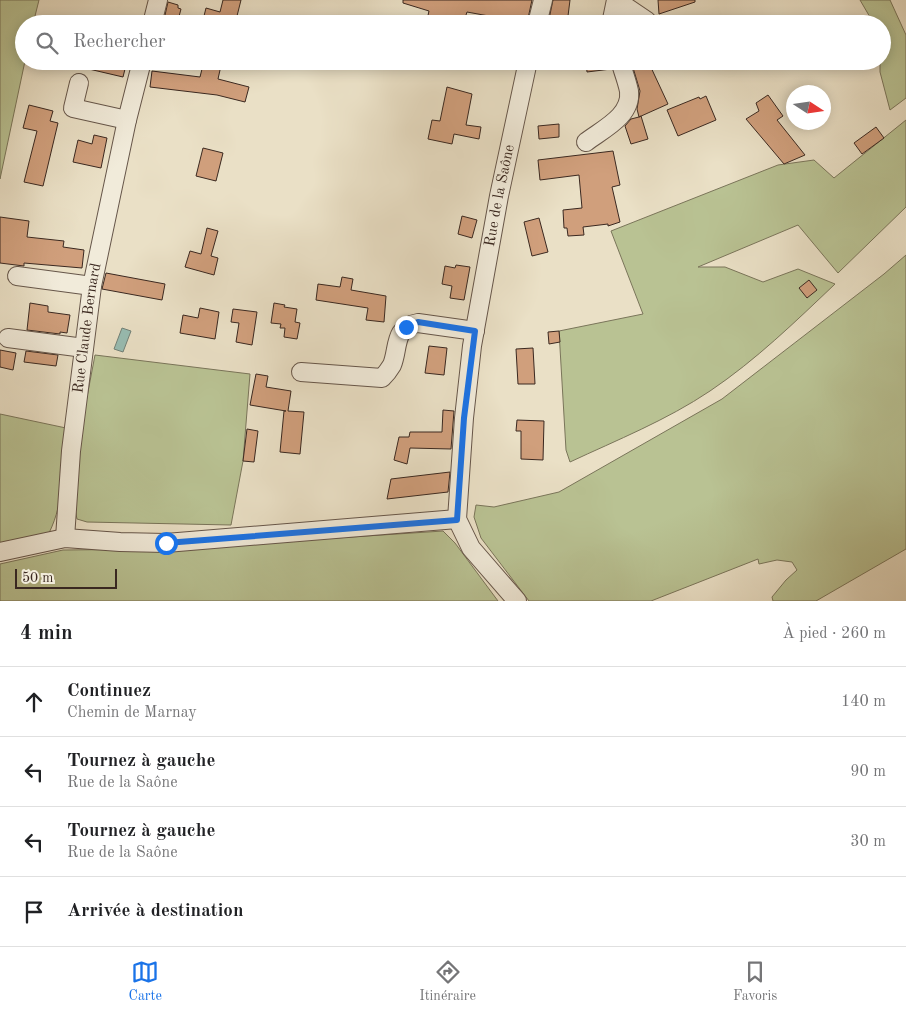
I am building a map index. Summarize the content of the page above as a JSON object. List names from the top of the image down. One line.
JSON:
{"streets":{"street":["Rue de la Saône","Rue Claude Bernard"]},"scale_bar":"50 m","north":"right","page":{"search":"Rechercher","scale":"50 m","heading":["4 min","À pied · 260 m"],"list":[["Continuez","Chemin de Marnay","140 m"],["Tournez à gauche","Rue de la Saône","90 m"],["Tournez à gauche","Rue de la Saône","30 m"],"Arrivée à destination"],"nav":["Carte","Itinéraire","Favoris"]}}
